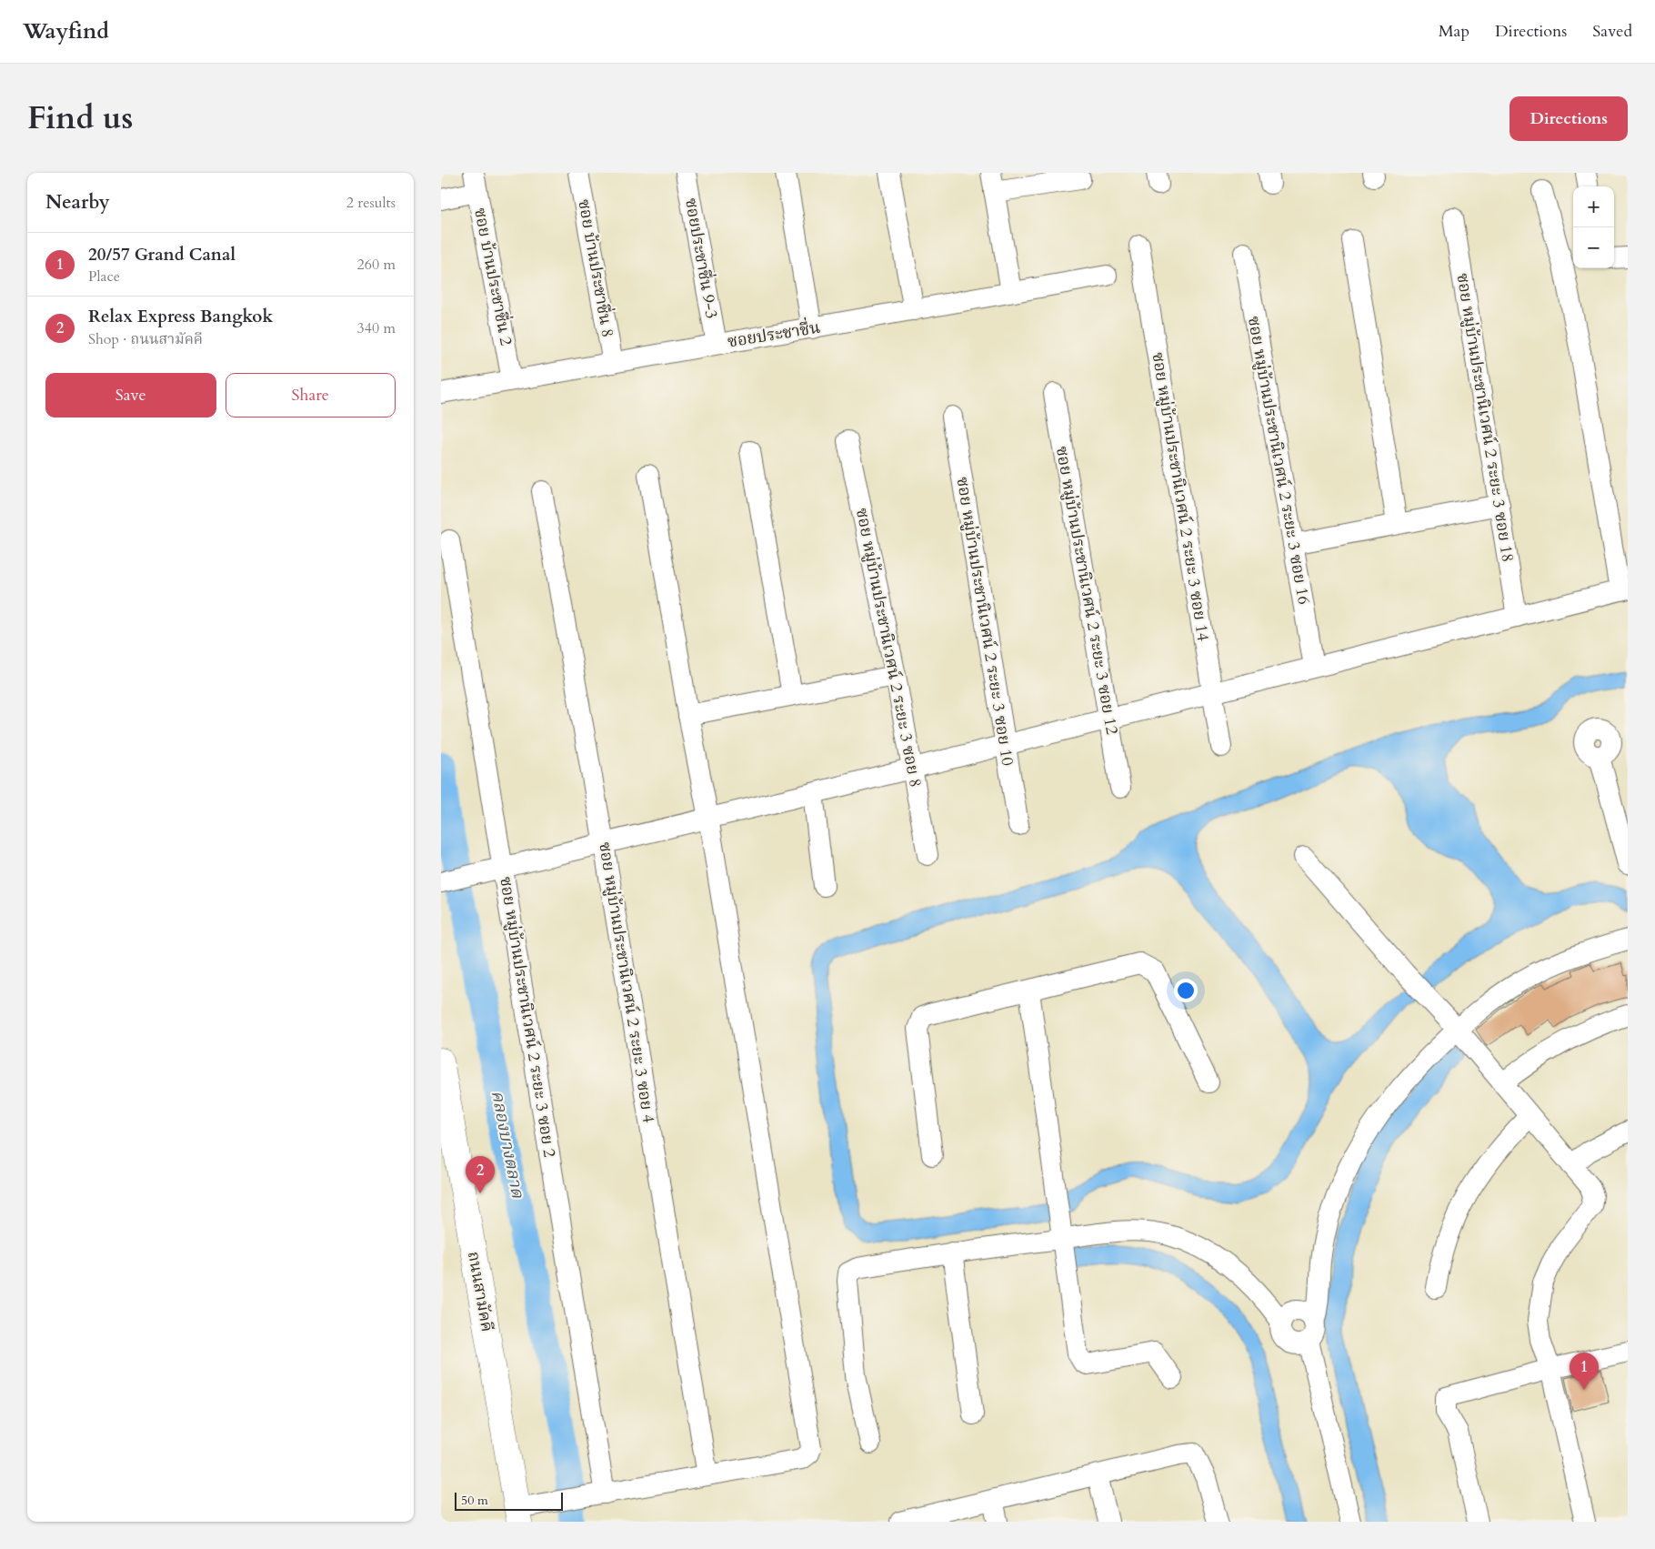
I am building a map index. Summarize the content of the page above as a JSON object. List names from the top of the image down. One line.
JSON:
{"streets":{"main road":["ถนนสามัคคี"],"street":["ซอยประชาชื่น 9-3","ซอย บ้านประชาชื่น 8","ซอย บ้านประชาชื่น 2","ซอยประชาชื่น","ซอย หมู่บ้านประชานิเวศน์ 2 ระยะ 3 ซอย 18","ซอย หมู่บ้านประชานิเวศน์ 2 ระยะ 3 ซอย 16","ซอย หมู่บ้านประชานิเวศน์ 2 ระยะ 3 ซอย 14","ซอย หมู่บ้านประชานิเวศน์ 2 ระยะ 3 ซอย 12","ซอย หมู่บ้านประชานิเวศน์ 2 ระยะ 3 ซอย 10","ซอย หมู่บ้านประชานิเวศน์ 2 ระยะ 3 ซอย 8","ซอย หมู่บ้านประชานิเวศน์ 2 ระยะ 3 ซอย 4","ซอย หมู่บ้านประชานิเวศน์ 2 ระยะ 3 ซอย 2"]},"crossings":[["ซอยประชาชื่น 9-3","ซอยประชาชื่น"],["ซอย บ้านประชาชื่น 8","ซอยประชาชื่น"],["ซอย บ้านประชาชื่น 2","ซอยประชาชื่น"]],"water":["คลองบางตลาด"],"scale_bar":"50 m","page":{"header":"Wayfind","nav":["Map","Directions","Saved"],"title":"Find us","buttons":["Directions",["Save","Share"]],"heading":["Nearby","2 results"],"map_buttons":["+","−"],"list":[{"mark":"1","name":"20/57 Grand Canal","note":"Place","value":"260 m"},{"mark":"2","name":"Relax Express Bangkok","note":"Shop · ถนนสามัคคี","value":"340 m"}],"pins":["2","1"],"scale":"50 m"}}
